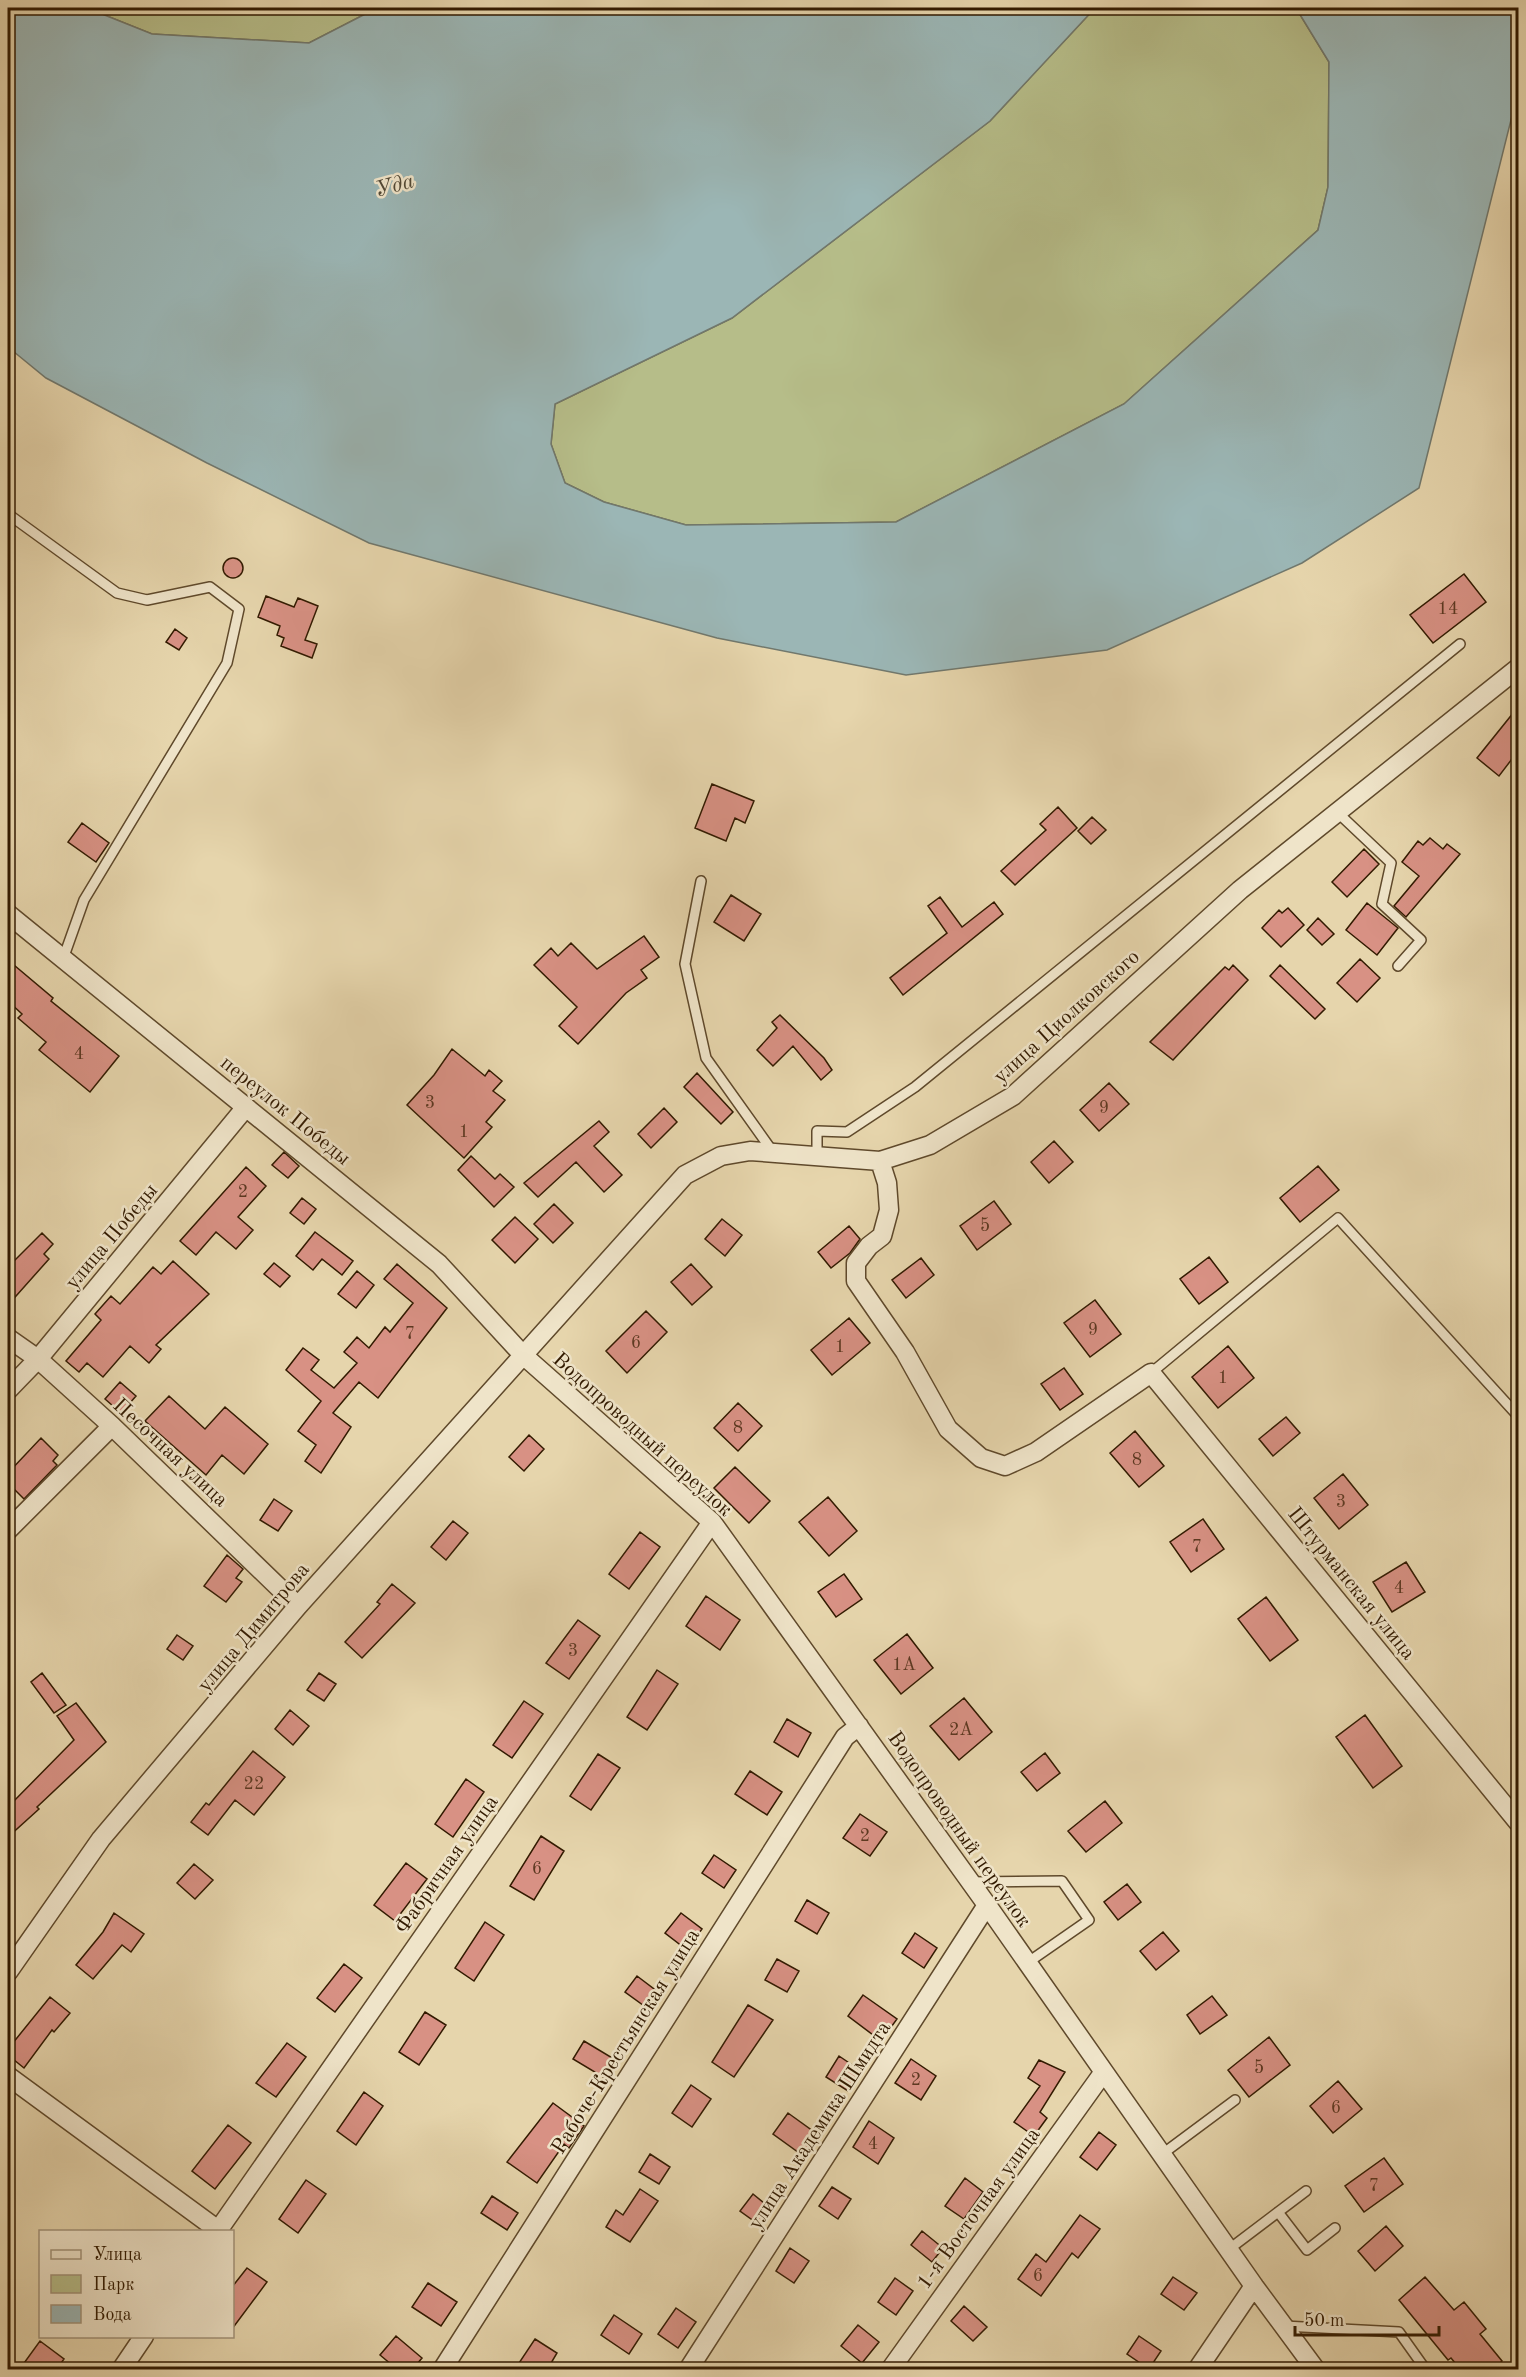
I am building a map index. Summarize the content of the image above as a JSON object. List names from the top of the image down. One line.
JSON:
{"streets":{"street":["улица Циолковского","переулок Победы","улица Победы","Водопроводный переулок","Песочная улица","Штурманская улица","улица Димитрова","Фабричная улица","Рабоче-Крестьянская улица","улица Академика Шмидта","1-я Восточная улица"]},"crossings":[["улица Циолковского","улица Димитрова"],["переулок Победы","улица Победы"],["переулок Победы","Водопроводный переулок"],["переулок Победы","улица Димитрова"],["улица Победы","Песочная улица"],["Водопроводный переулок","улица Димитрова"],["Водопроводный переулок","Фабричная улица"],["Водопроводный переулок","Рабоче-Крестьянская улица"],["Водопроводный переулок","улица Академика Шмидта"],["Водопроводный переулок","1-я Восточная улица"],["Песочная улица","улица Димитрова"]],"water":["Уда"],"house_numbers":["14","4","3","9","1","2","5","9","7","6","1","1","8","8","3","7","4","3","1А","2А","22","2","6","5","2","6","4","7","6"],"legend":["Улица","Парк","Вода"],"scale_bar":"50 m"}
